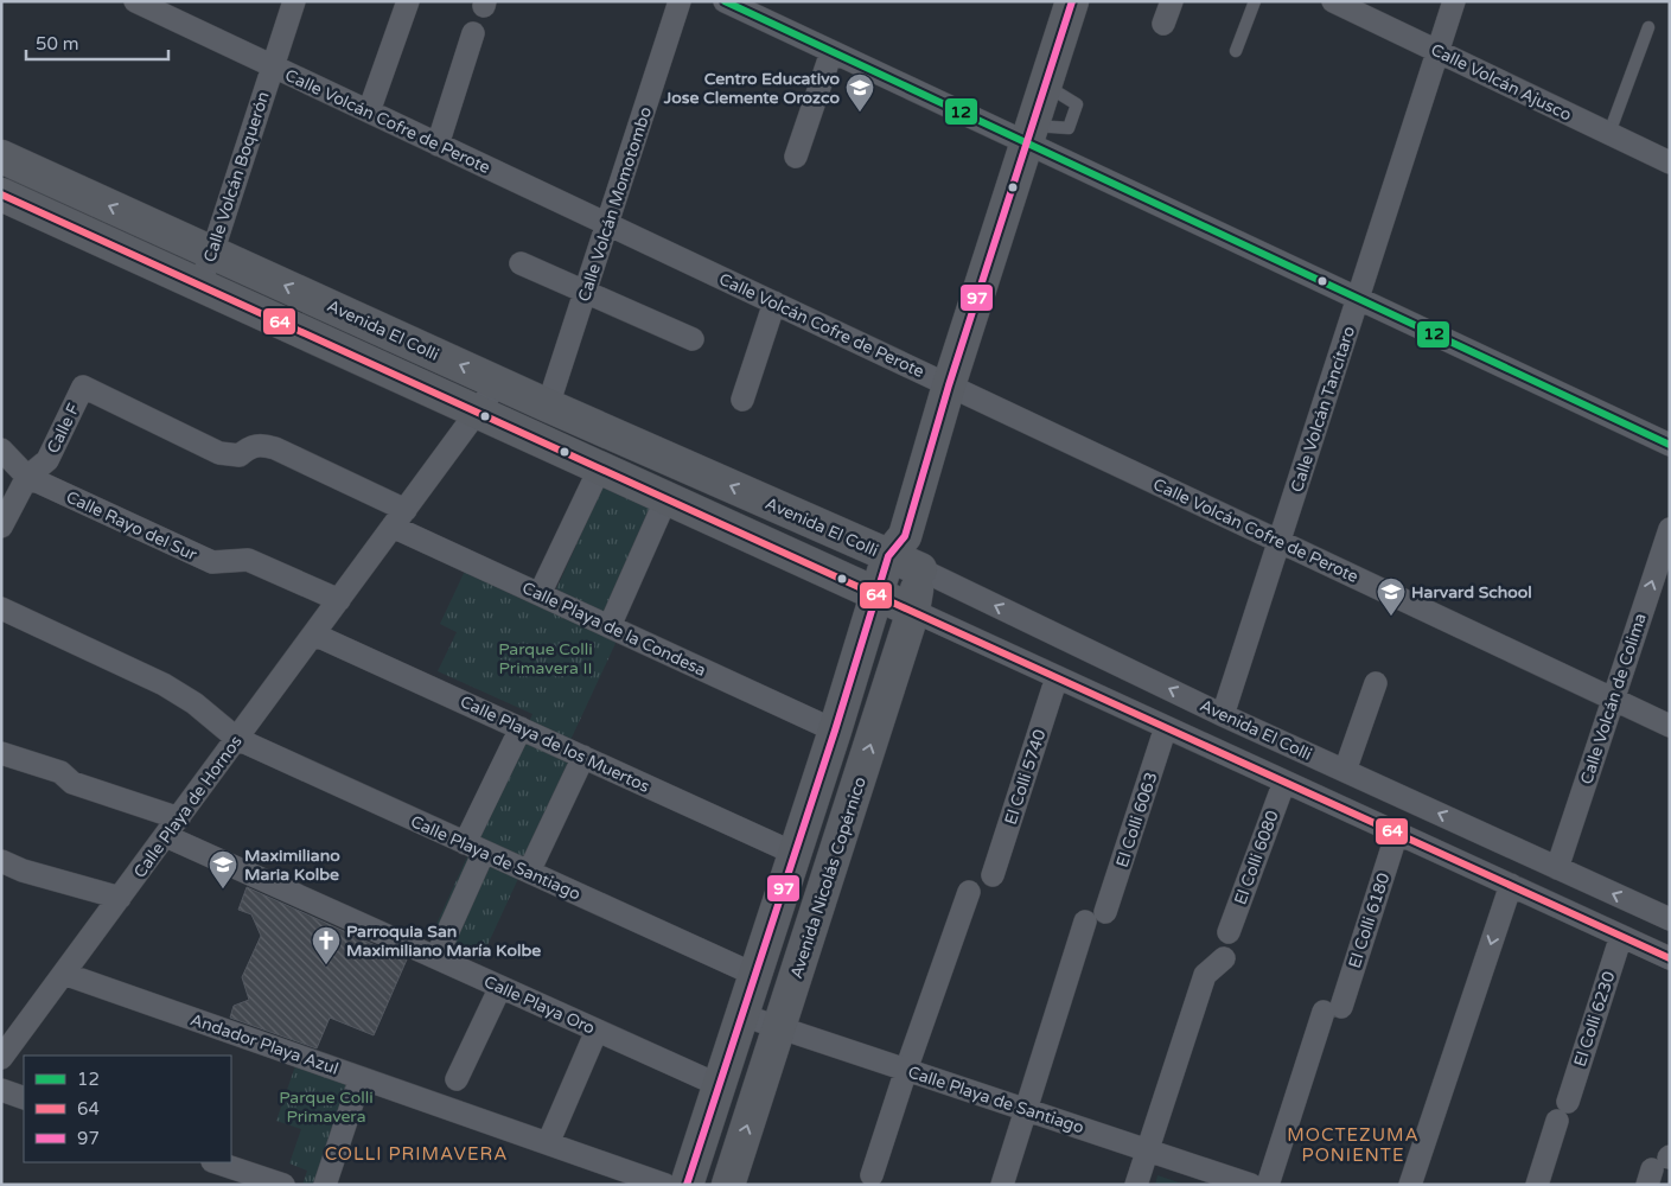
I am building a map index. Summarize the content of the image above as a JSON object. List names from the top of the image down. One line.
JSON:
{"streets":{"street":["Calle Volcán Ajusco","Calle Volcán Cofre de Perote","Calle Volcán Boquerón","Calle Volcán Momotombo","Avenida El Colli","Calle Volcán Tancítaro","Calle F","Calle Rayo del Sur","Calle Playa de la Condesa","Calle Volcán de Colima","Calle Playa de los Muertos","El Colli 5740","Calle Playa de Hornos","El Colli 6063","Calle Playa de Santiago","El Colli 6080","Avenida Nicolás Copérnico","El Colli 6180","Calle Playa Oro","El Colli 6230","Andador Playa Azul"]},"crossings":[["Calle Volcán Ajusco","Calle Volcán Tancítaro"],["Calle Volcán Cofre de Perote","Calle Volcán Boquerón"],["Calle Volcán Cofre de Perote","Calle Volcán Momotombo"],["Calle Volcán Cofre de Perote","Calle Volcán Tancítaro"],["Calle Volcán Cofre de Perote","Calle Volcán de Colima"],["Calle Volcán Boquerón","Avenida El Colli"],["Calle Volcán Momotombo","Avenida El Colli"],["Avenida El Colli","Calle Volcán Tancítaro"],["Avenida El Colli","Calle Volcán de Colima"],["Avenida El Colli","Calle Playa de Hornos"],["Avenida El Colli","Avenida Nicolás Copérnico"],["Calle F","Calle Rayo del Sur"],["Calle F","Calle Playa de la Condesa"],["Calle Rayo del Sur","Calle Playa de Hornos"],["Calle Playa de la Condesa","Calle Playa de Hornos"],["Calle Playa de los Muertos","Calle Playa de Hornos"],["Calle Playa de Hornos","Calle Playa de Santiago"],["Calle Playa de Hornos","Calle Playa Oro"],["Calle Playa de Hornos","Andador Playa Azul"],["Calle Playa de Santiago","Avenida Nicolás Copérnico"]],"one_way":["Calle Volcán de Colima"],"districts":["MOCTEZUMA PONIENTE","COLLI PRIMAVERA"],"parks":["Parque Colli Primavera II","Parque Colli Primavera"],"places":{"school or university":["Centro Educativo Jose Clemente Orozco","Harvard School","Maximiliano Maria Kolbe"],"church":["Parroquia San Maximiliano María Kolbe"]},"lines":["transit line 12","transit line 97","transit line 64"],"legend":["12","64","97"],"scale_bar":"50 m"}
